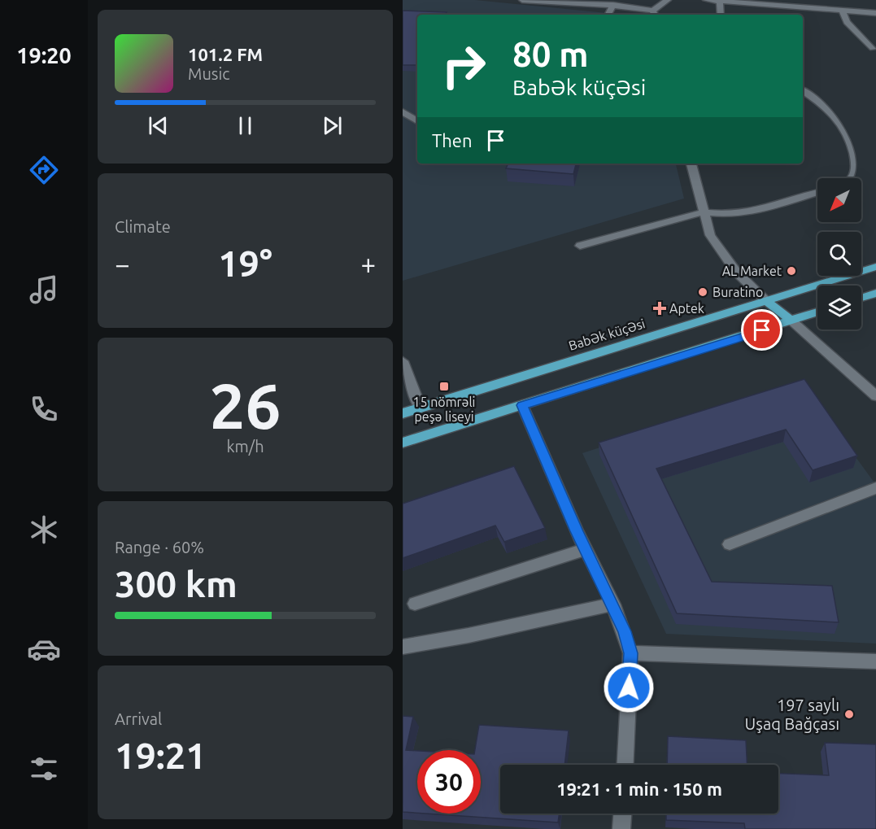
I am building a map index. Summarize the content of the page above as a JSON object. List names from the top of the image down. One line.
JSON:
{"streets":{"main road":["Babək küçəsi"]},"places":{"other":["AL Market","Buratino","197 saylı Uşaq Bağçası"],"health":["Aptek"],"transit":["15 nömrәli peşә liseyi"]},"north":"bottom left","page":{"tabs":"19:20","turn":["80 m","Babək küçəsi"],"song":["101.2 FM","Music"],"then":"Then","tile":["Climate",["26","km/h"],["Range · 60%","300 km"],["Arrival","19:21"]],"heat":["−","19°","+"],"limit":"30","trip":"19:21 · 1 min · 150 m"}}
